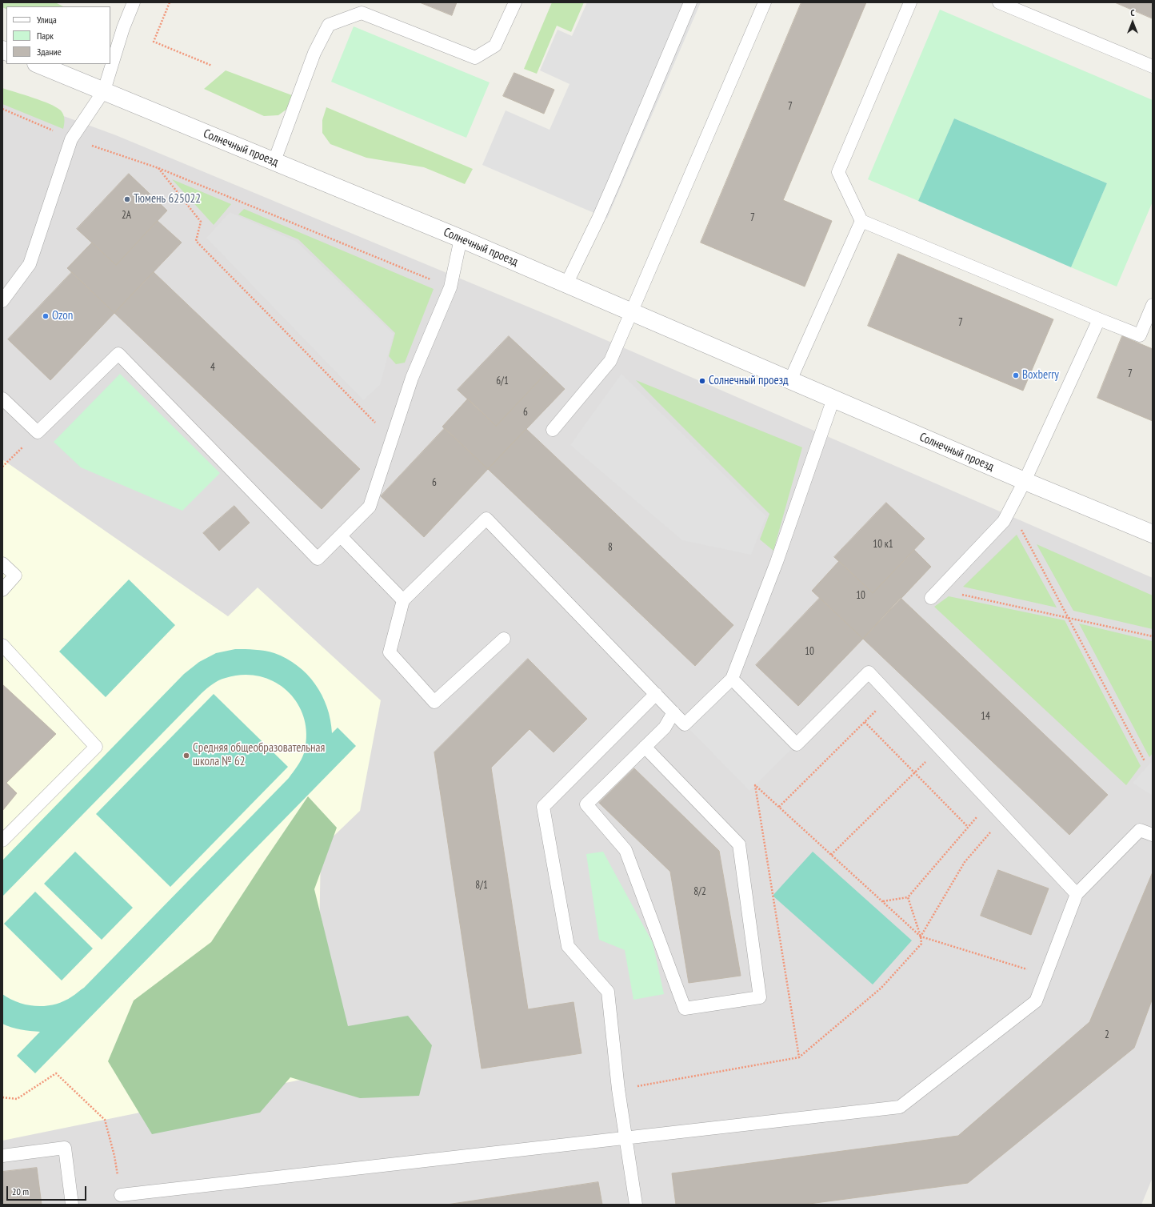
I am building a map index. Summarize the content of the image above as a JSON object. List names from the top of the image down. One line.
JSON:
{"streets":{"street":["Солнечный проезд"]},"places":["Тюмень 625022","Ozon","Boxberry","Солнечный проезд","Средняя общеобразовательная школа № 62"],"house_numbers":["7","2А","7","7","4","7","6/1","6","6","10 к1","8","10","10","14","8/1","8/2","2"],"legend":["Улица","Парк","Здание"],"scale_bar":"20 m","north":"top"}
